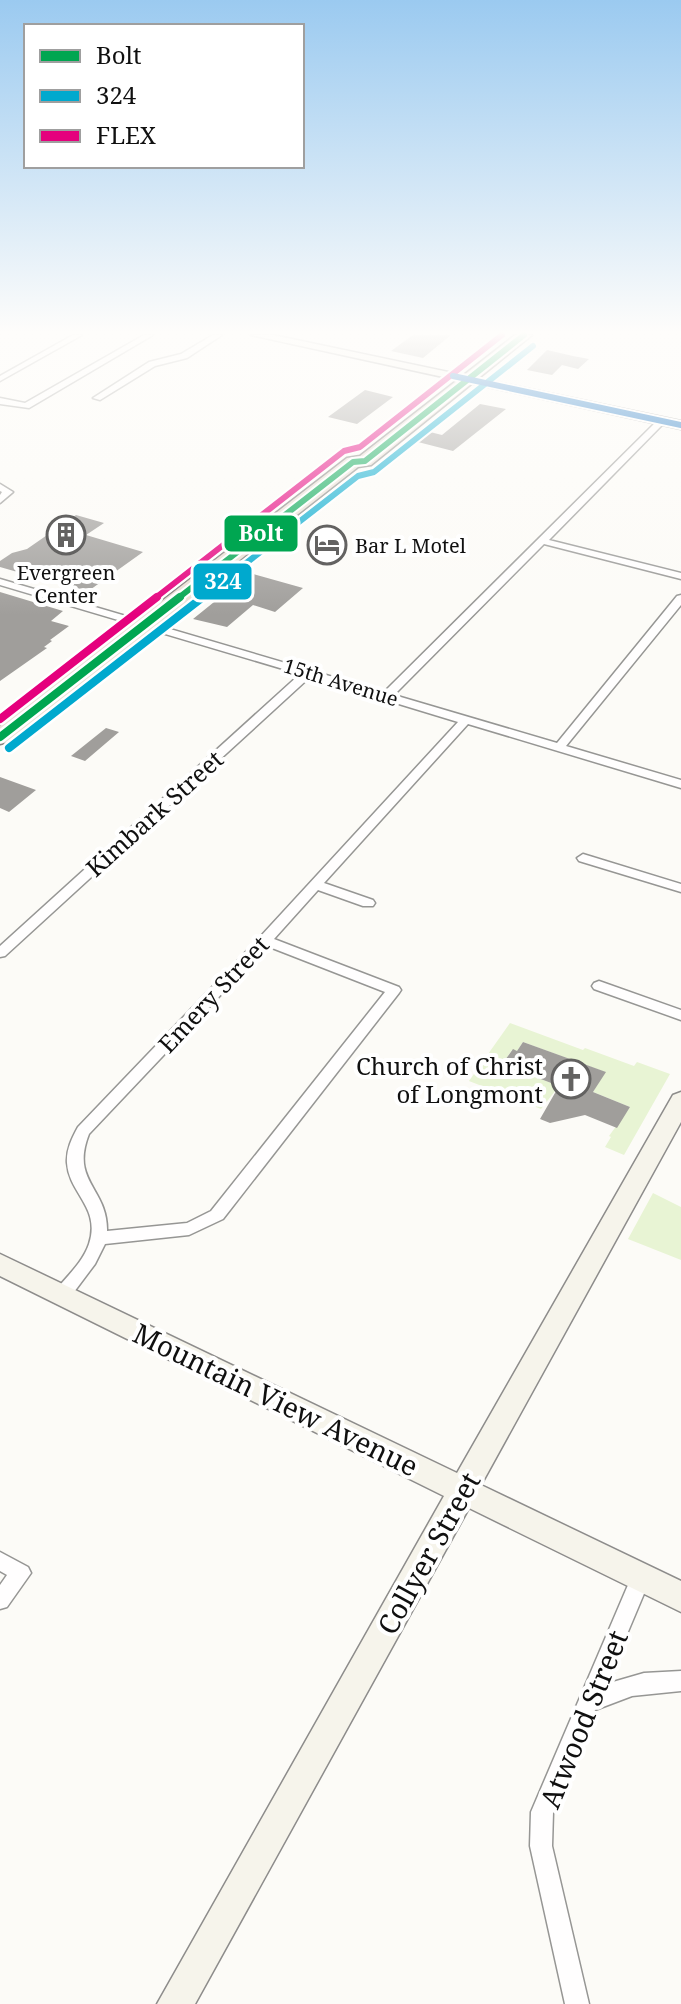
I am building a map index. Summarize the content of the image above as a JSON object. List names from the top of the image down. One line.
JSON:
{"streets":{"street":["15th Avenue","Kimbark Street","Emery Street","Mountain View Avenue","Collyer Street","Atwood Street"]},"crossings":[["15th Avenue","Kimbark Street"],["15th Avenue","Emery Street"],["Mountain View Avenue","Collyer Street"],["Mountain View Avenue","Atwood Street"]],"places":{"building":["Evergreen Center"],"hotel":["Bar L Motel"],"church":["Church of Christ of Longmont"]},"lines":["transit line Bolt","transit line 324","transit line FLEX"],"legend":["Bolt","324","FLEX"]}
